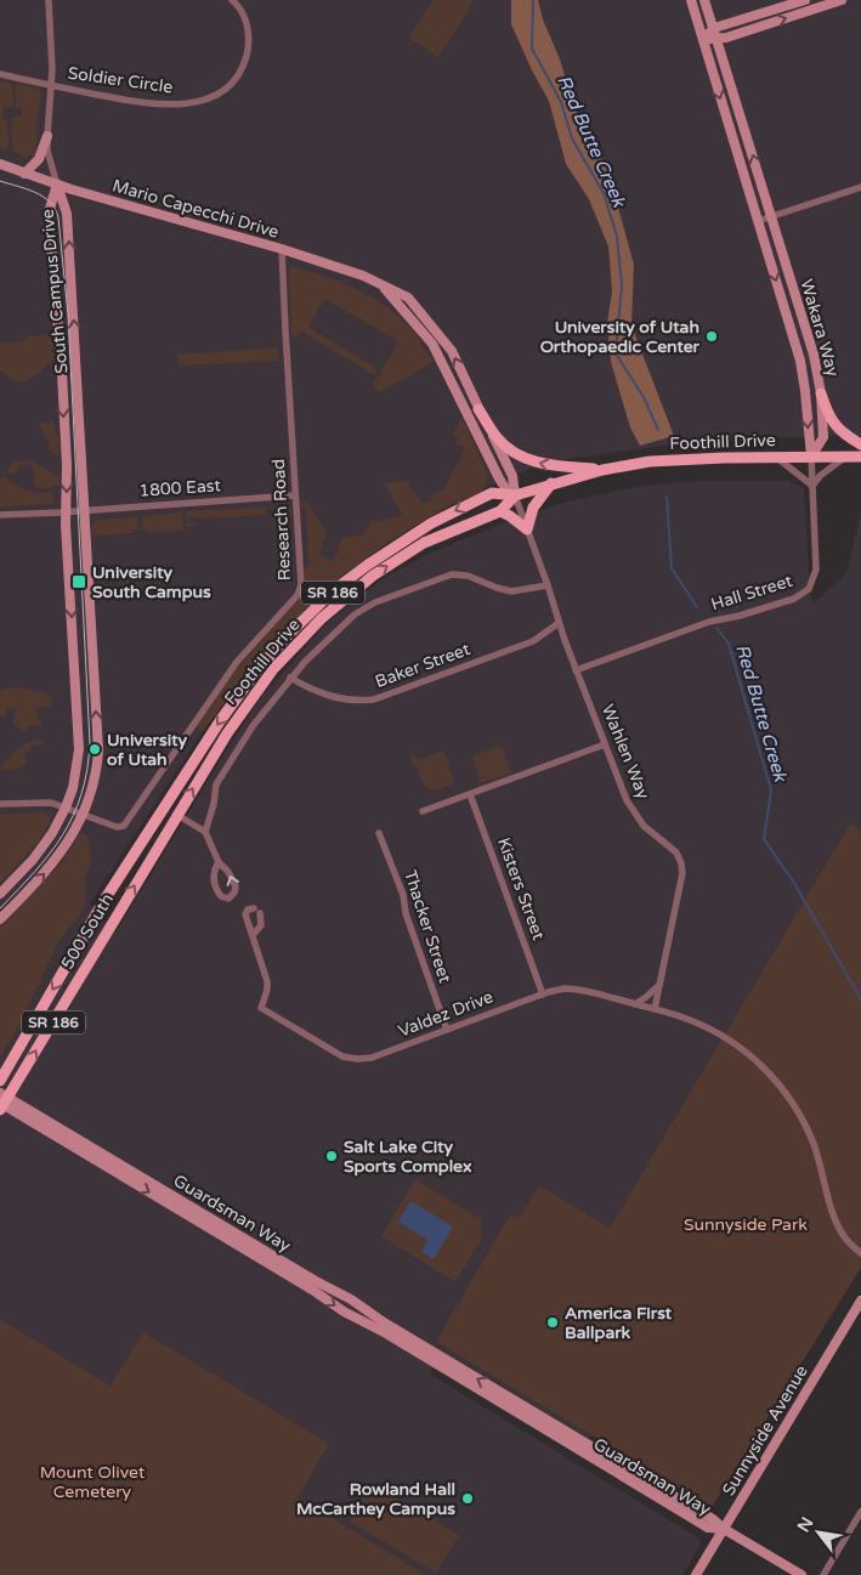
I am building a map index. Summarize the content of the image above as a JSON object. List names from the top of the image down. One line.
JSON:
{"streets":{"main road":["Foothill Drive","SR 186","500 South"],"street":["Soldier Circle","Mario Capecchi Drive","South Campus Drive","Wakara Way","1800 East","Research Road","Hall Street","Baker Street","Wahlen Way","Kisters Street","Thacker Street","Valdez Drive","Guardsman Way","Sunnyside Avenue"]},"crossings":[["Mario Capecchi Drive","South Campus Drive"],["Mario Capecchi Drive","Foothill Drive"],["Mario Capecchi Drive","Research Road"],["Mario Capecchi Drive","Wahlen Way"],["South Campus Drive","1800 East"],["South Campus Drive","Research Road"],["Wakara Way","Foothill Drive"],["Wakara Way","Hall Street"],["Foothill Drive","Hall Street"],["Foothill Drive","Wahlen Way"],["Foothill Drive","500 South"],["1800 East","Research Road"],["Hall Street","Wahlen Way"],["Baker Street","Wahlen Way"],["Wahlen Way","Valdez Drive"],["Kisters Street","Valdez Drive"],["Thacker Street","Valdez Drive"],["500 South","Guardsman Way"],["Guardsman Way","Sunnyside Avenue"]],"water":["Red Butte Creek"],"parks":["Sunnyside Park","Mount Olivet Cemetery"],"places":{"other":["University of Utah Orthopaedic Center","University of Utah","Salt Lake City Sports Complex","America First Ballpark","Rowland Hall McCarthey Campus"],"transit":["University South Campus"]},"north":"top left"}
